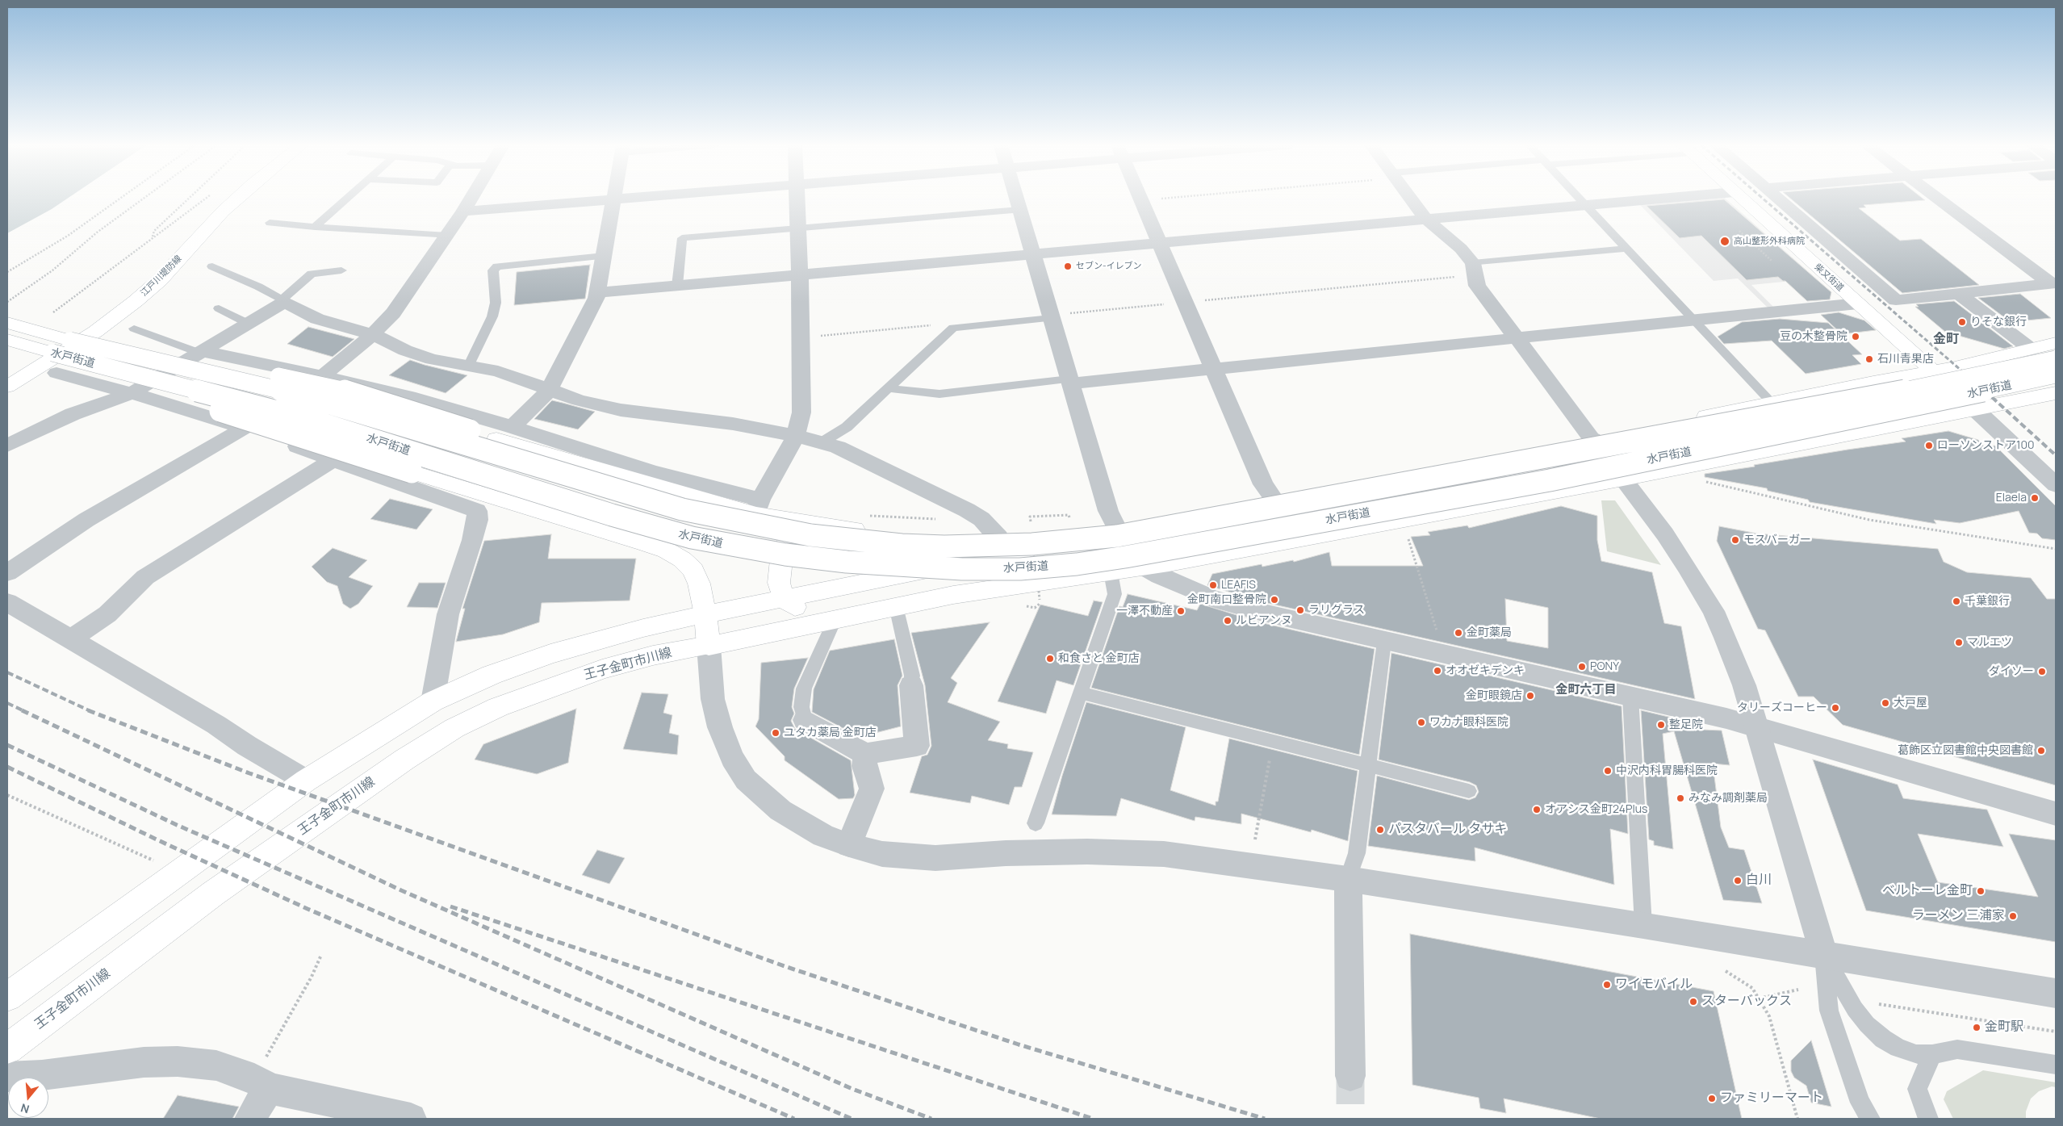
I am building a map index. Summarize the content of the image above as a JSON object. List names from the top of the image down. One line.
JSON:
{"streets":{"main road":["江戸川堤防線","柴又街道","水戸街道","王子金町市川線"]},"crossings":[["柴又街道","水戸街道"],["水戸街道","王子金町市川線"]],"districts":["金町","金町六丁目"],"places":["高山整形外科病院","セブン-イレブン","りそな銀行","豆の木整骨院","石川青果店","ローソンストア100","Elaela","モスバーガー","LEAFIS","金町南口整骨院","千葉銀行","ラリグラス","一澤不動産","ルビアンヌ","金町薬局","マルエツ","和食さと 金町店","PONY","オオゼキデンキ","ダイソー","金町眼鏡店","大戸屋","タリーズコーヒー","ワカナ眼科医院","整足院","ユタカ薬局 金町店","葛飾区立図書館中央図書館","中沢内科胃腸科医院","みなみ調剤薬局","オアシス金町24Plus","パスタバール タサキ","白川","ベルトーレ金町","ラーメン 三浦家","ワイモバイル","スターバックス","金町駅","ファミリーマート"],"north":"bottom"}
